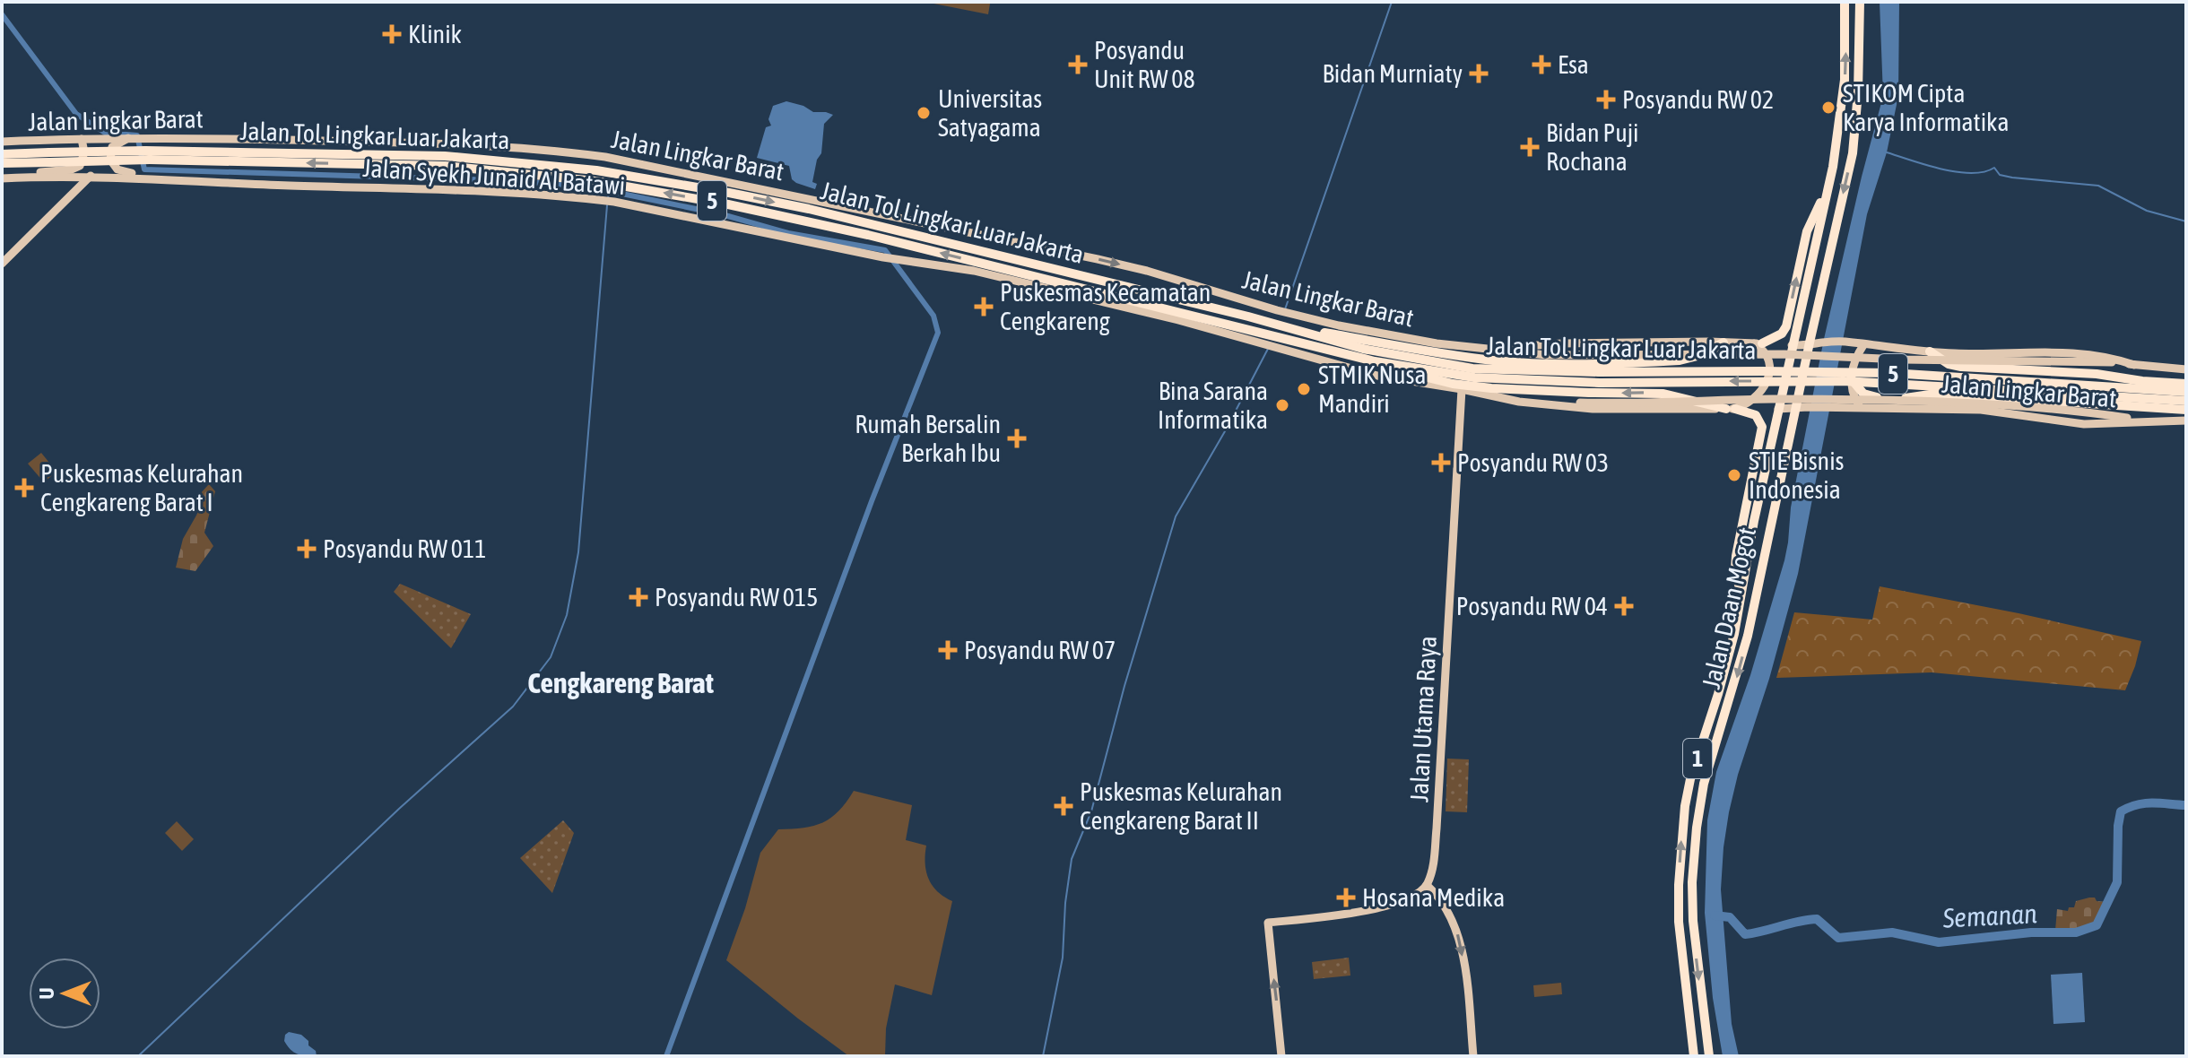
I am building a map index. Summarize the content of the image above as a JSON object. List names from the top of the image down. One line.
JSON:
{"streets":{"highway":["Jalan Tol Lingkar Luar Jakarta","5","Jalan Daan Mogot","1"],"main road":["Jalan Lingkar Barat","Jalan Syekh Junaid Al Batawi","Jalan Utama Raya"]},"crossings":[["Jalan Lingkar Barat","Jalan Daan Mogot"],["Jalan Tol Lingkar Luar Jakarta","Jalan Syekh Junaid Al Batawi"]],"one_way":["Jalan Lingkar Barat"],"districts":["Cengkareng Barat"],"water":["Semanan"],"places":{"health":["Klinik","Posyandu Unit RW 08","Esa","Bidan Murniaty","Posyandu RW 02","Bidan Puji Rochana","Puskesmas Kecamatan Cengkareng","Rumah Bersalin Berkah Ibu","Posyandu RW 03","Puskesmas Kelurahan Cengkareng Barat I","Posyandu RW 011","Posyandu RW 015","Posyandu RW 04","Posyandu RW 07","Puskesmas Kelurahan Cengkareng Barat II","Hosana Medika"],"other":["STIKOM Cipta Karya Informatika","Universitas Satyagama","STMIK Nusa Mandiri","Bina Sarana Informatika","STIE Bisnis Indonesia"]},"north":"left"}
